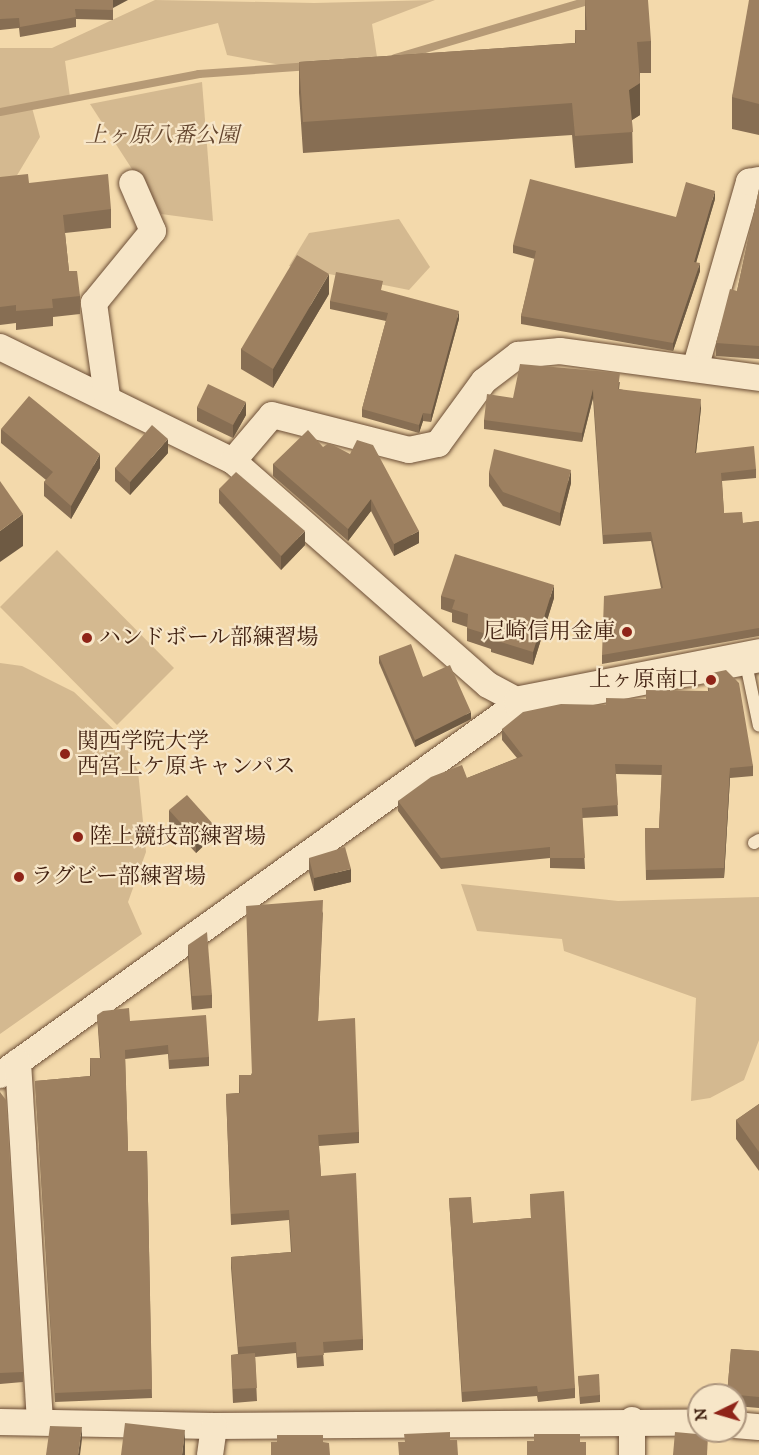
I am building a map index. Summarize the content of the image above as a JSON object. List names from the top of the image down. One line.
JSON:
{"parks":["上ヶ原八番公園"],"places":["尼崎信用金庫","ハンドボール部練習場","上ヶ原南口","関西学院大学 西宮上ケ原キャンパス","陸上競技部練習場","ラグビー部練習場"],"north":"left"}
